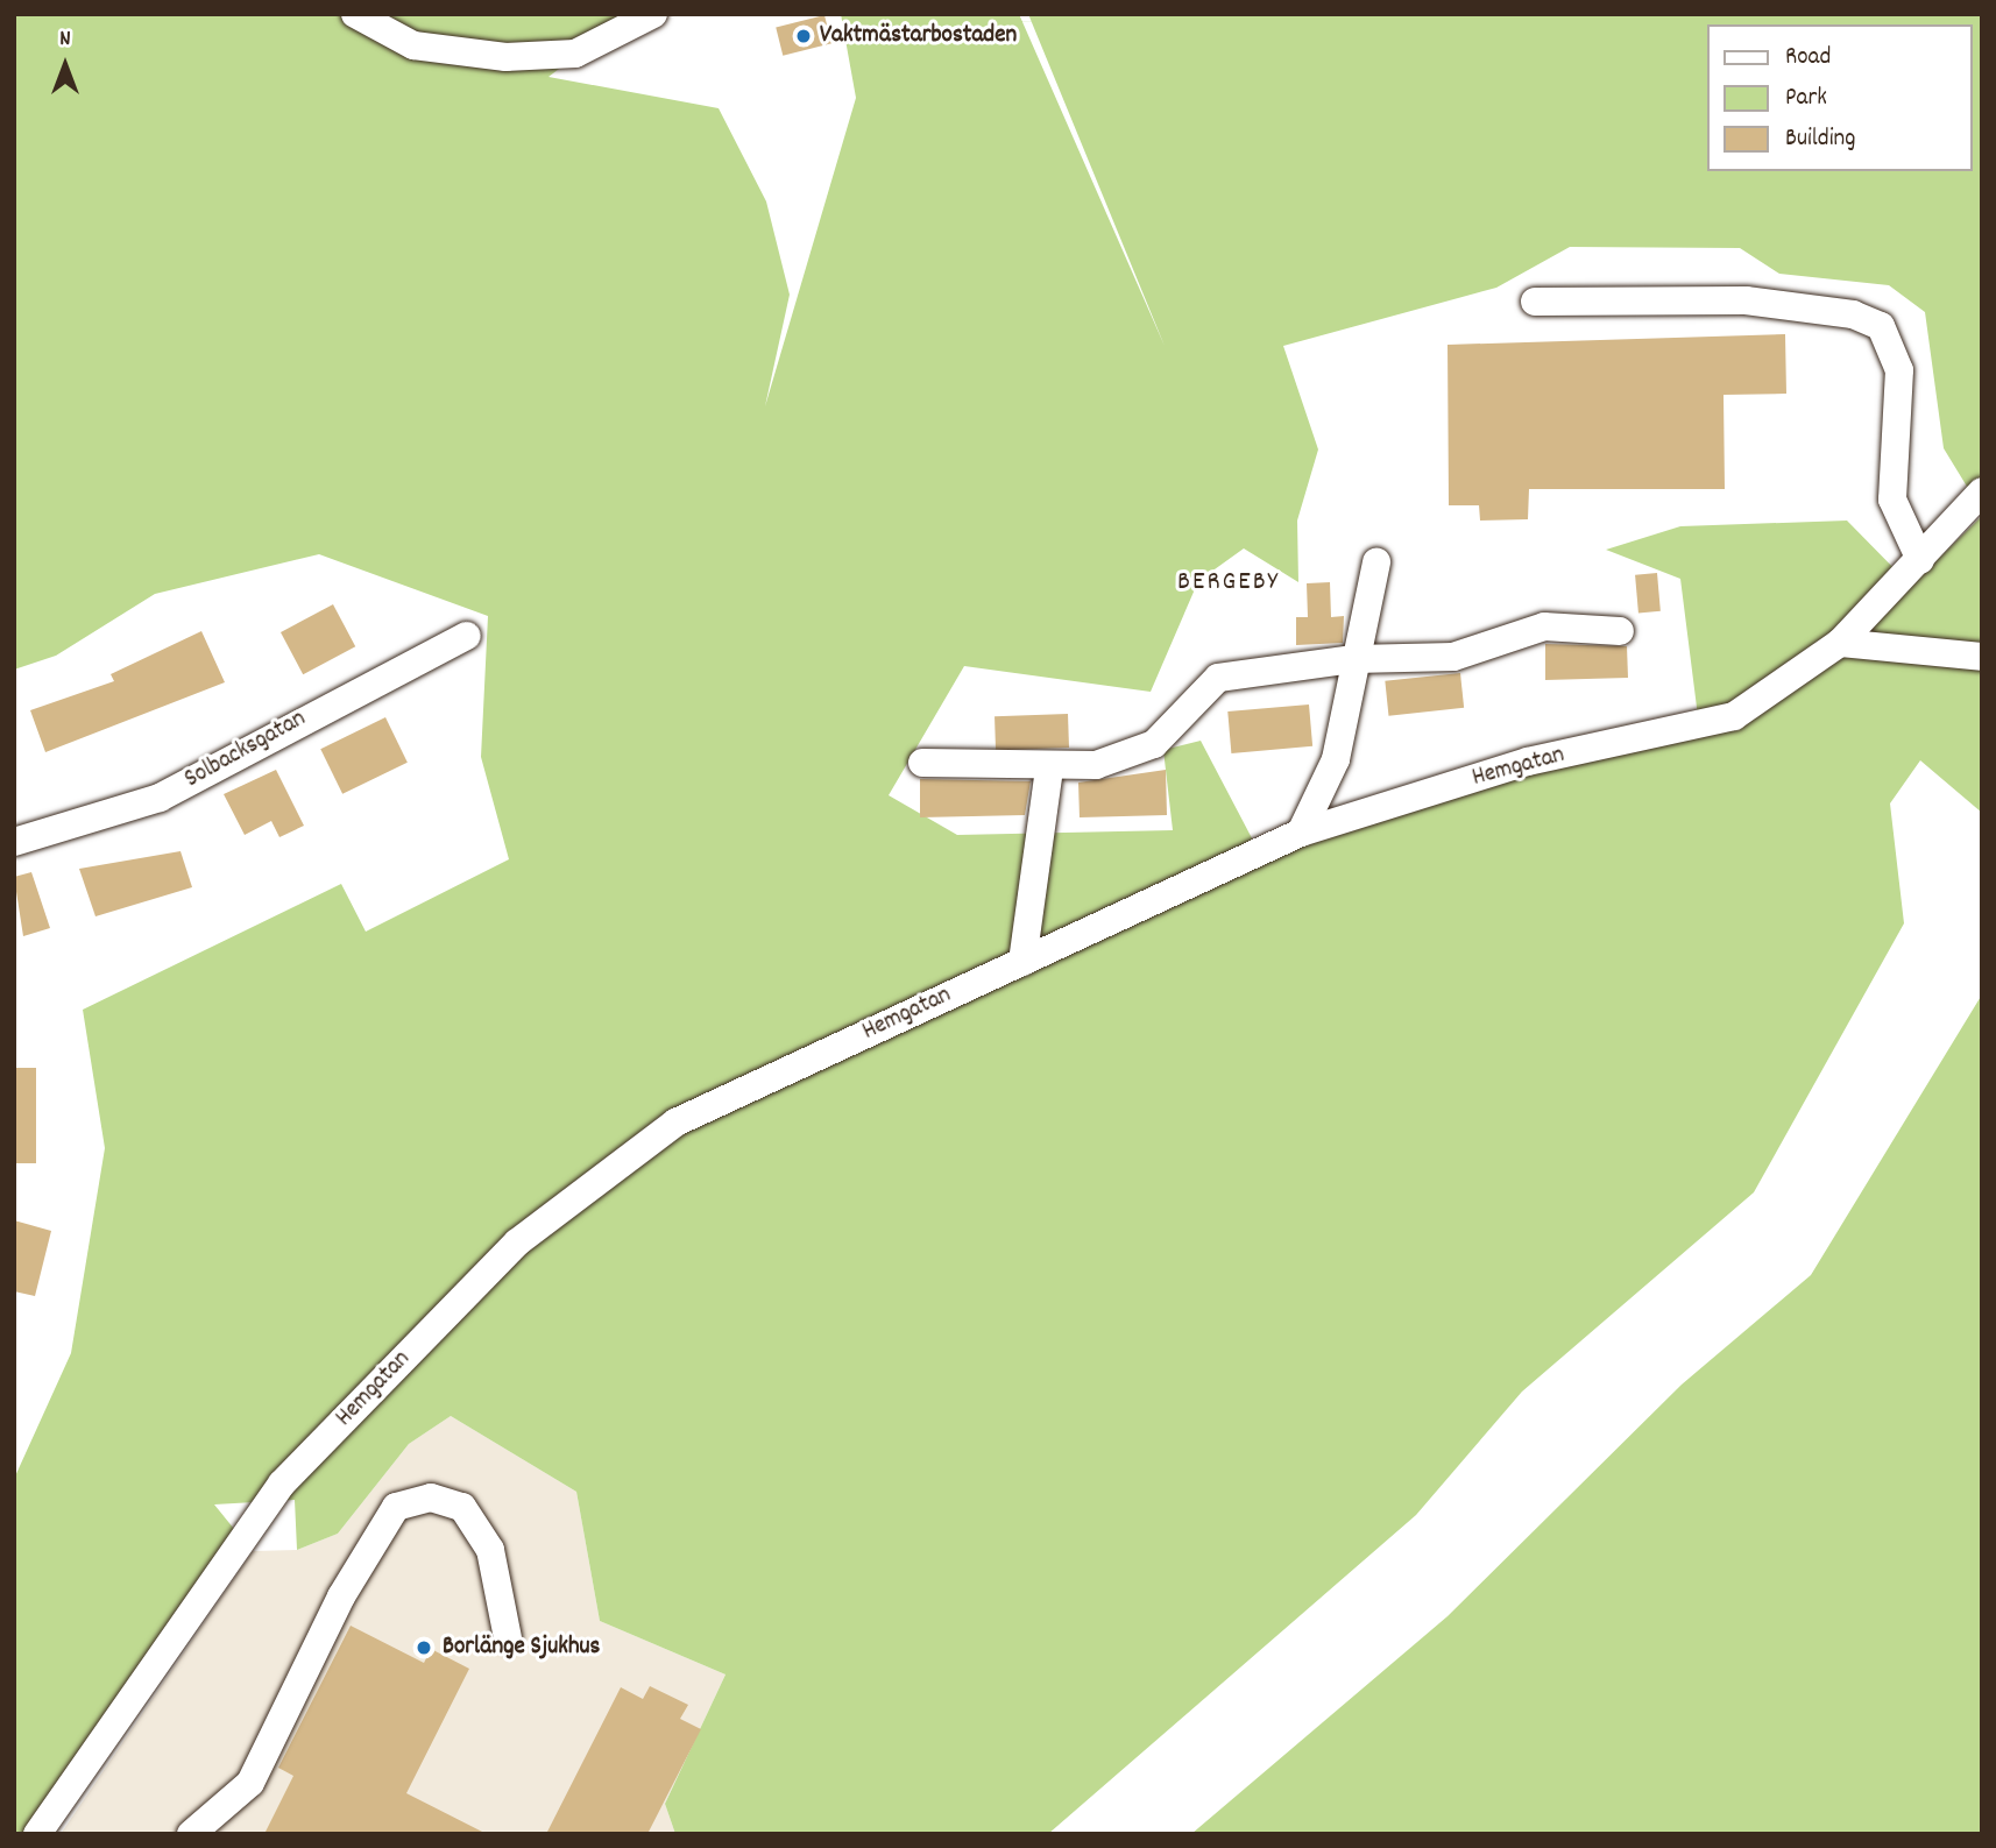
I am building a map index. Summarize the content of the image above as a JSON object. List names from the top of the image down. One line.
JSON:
{"streets":{"street":["Solbacksgatan","Hemgatan"]},"districts":["BERGEBY"],"places":["Vaktmästarbostaden","Borlänge Sjukhus"],"legend":["Road","Park","Building"],"north":"top"}
